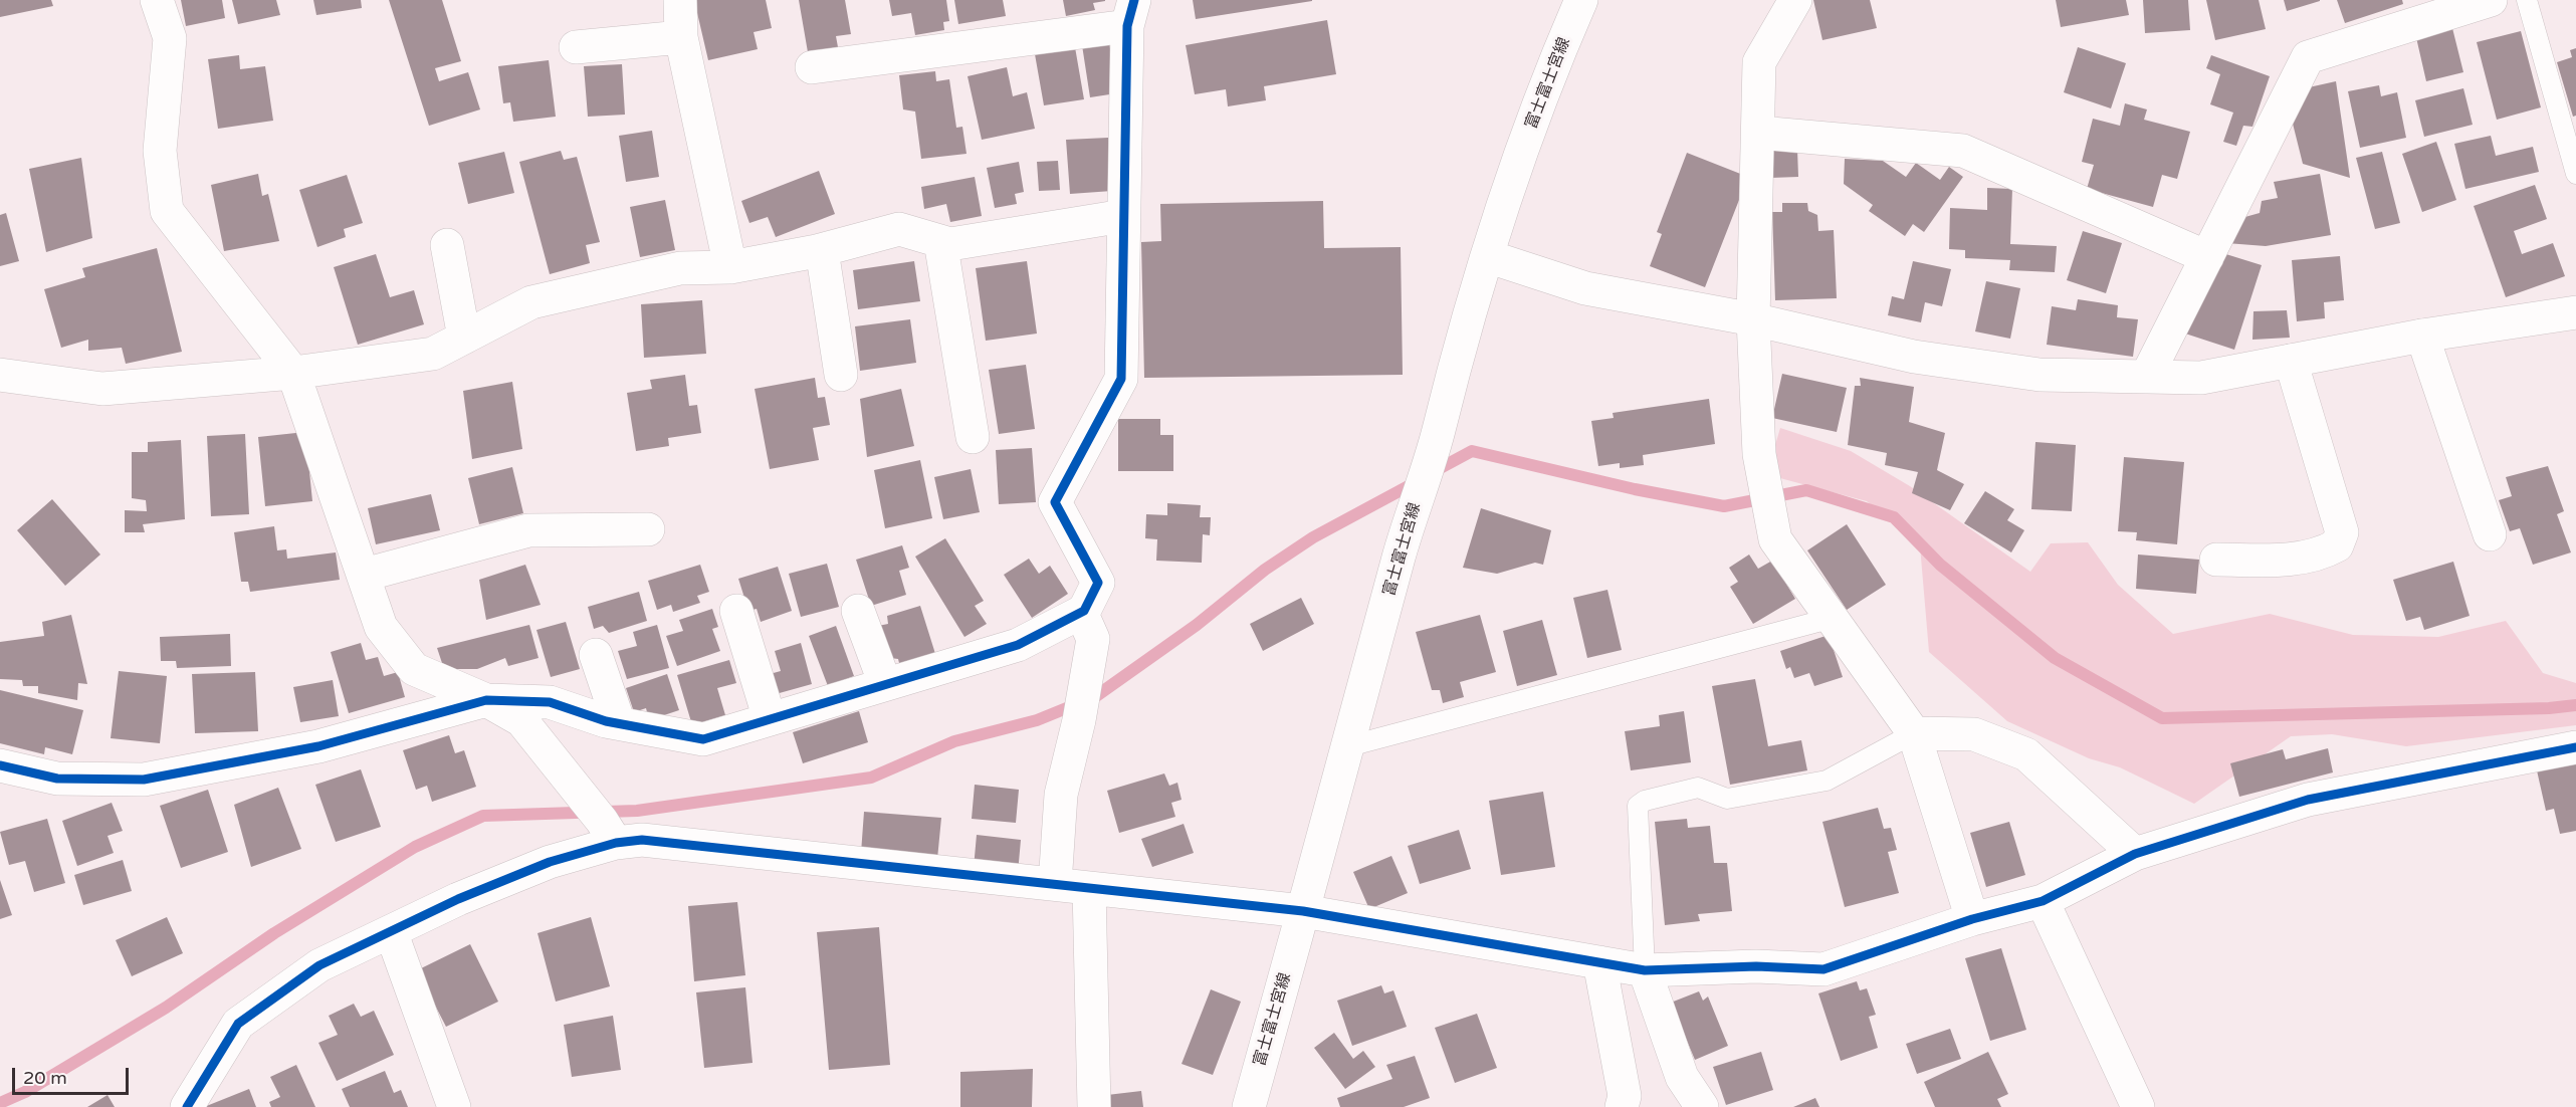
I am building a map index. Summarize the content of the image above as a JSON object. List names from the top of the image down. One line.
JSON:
{"streets":{"street":["富士富士宮線"]},"scale_bar":"20 m"}
